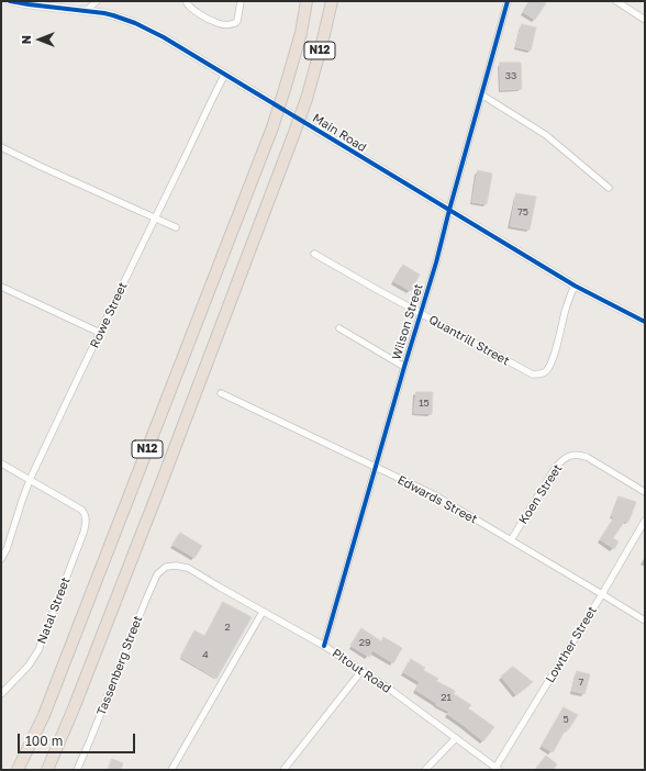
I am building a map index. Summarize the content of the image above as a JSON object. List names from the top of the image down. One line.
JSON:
{"streets":{"highway":["N12"],"street":["Main Road","Rowe Street","Wilson Street","Quantrill Street","Koen Street","Edwards Street","Natal Street","Lowther Street","Tassenberg Street","Pitout Road"]},"crossings":[["Main Road","Rowe Street"],["Main Road","Wilson Street"],["Main Road","Quantrill Street"],["Rowe Street","Natal Street"],["Wilson Street","Quantrill Street"],["Wilson Street","Edwards Street"],["Wilson Street","Pitout Road"],["Koen Street","Edwards Street"],["Edwards Street","Lowther Street"],["Lowther Street","Pitout Road"],["Tassenberg Street","Pitout Road"]],"house_numbers":["33","75","15","2","29","4","7","21","5"],"scale_bar":"100 m","north":"left"}
